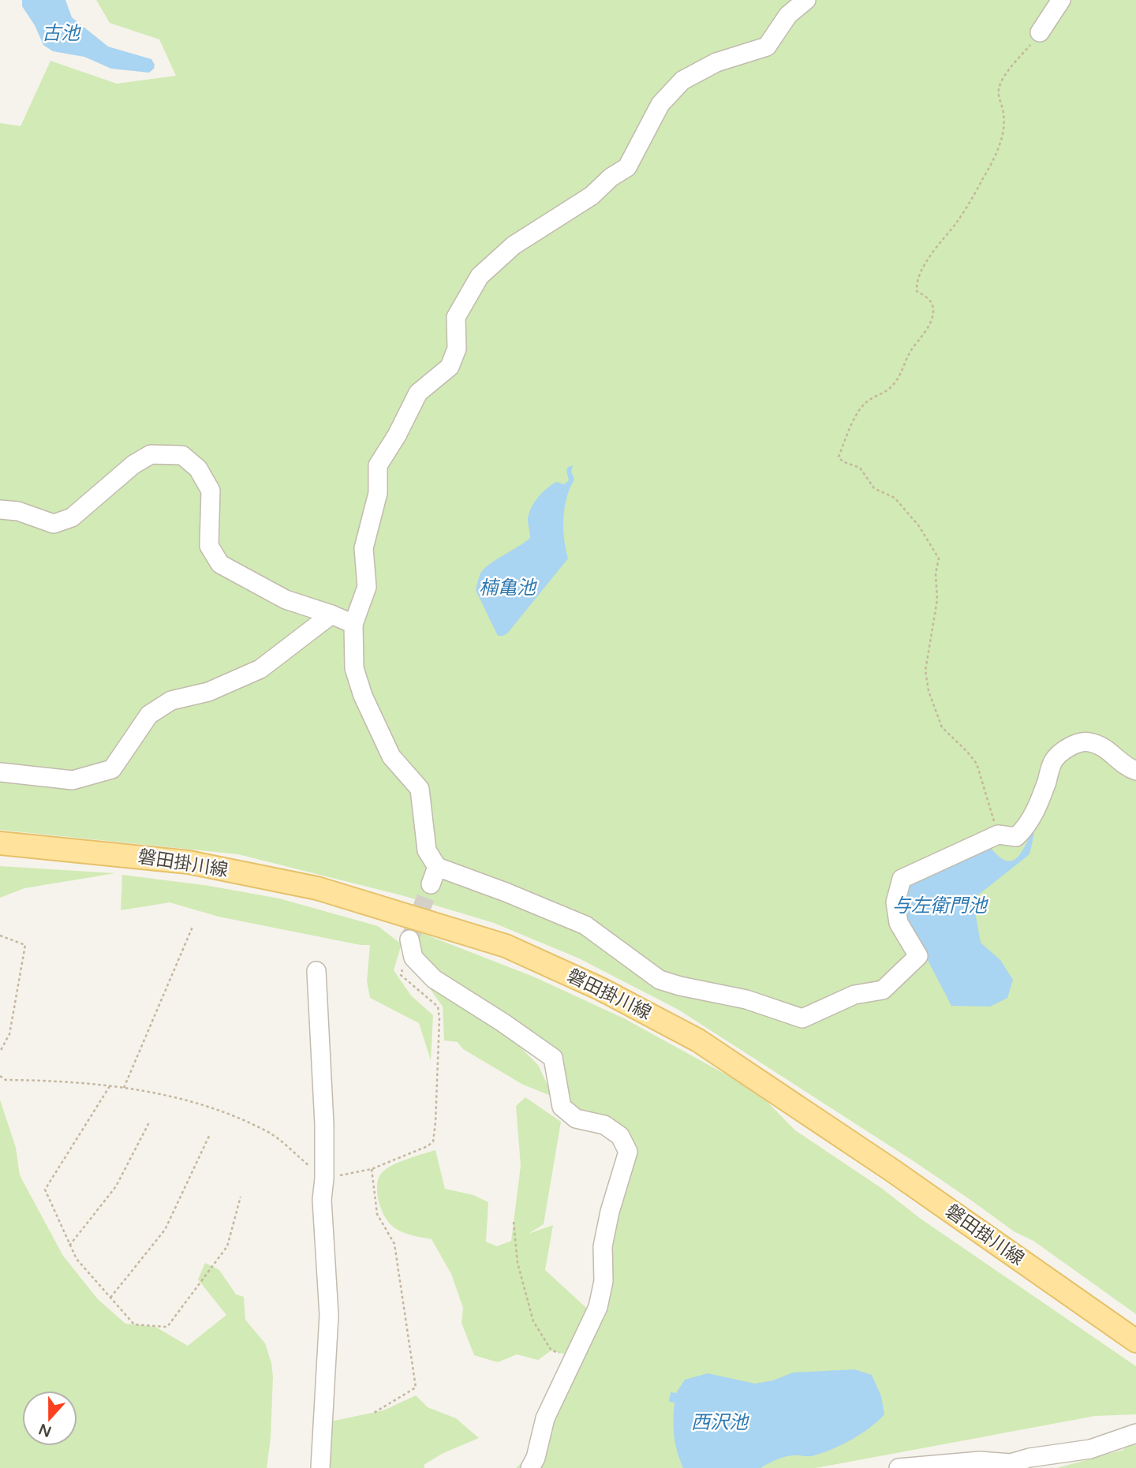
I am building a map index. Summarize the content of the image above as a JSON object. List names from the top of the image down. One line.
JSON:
{"streets":{"main road":["磐田掛川線"]},"water":["古池","楠亀池","与左衛門池","西沢池"],"north":"bottom"}
